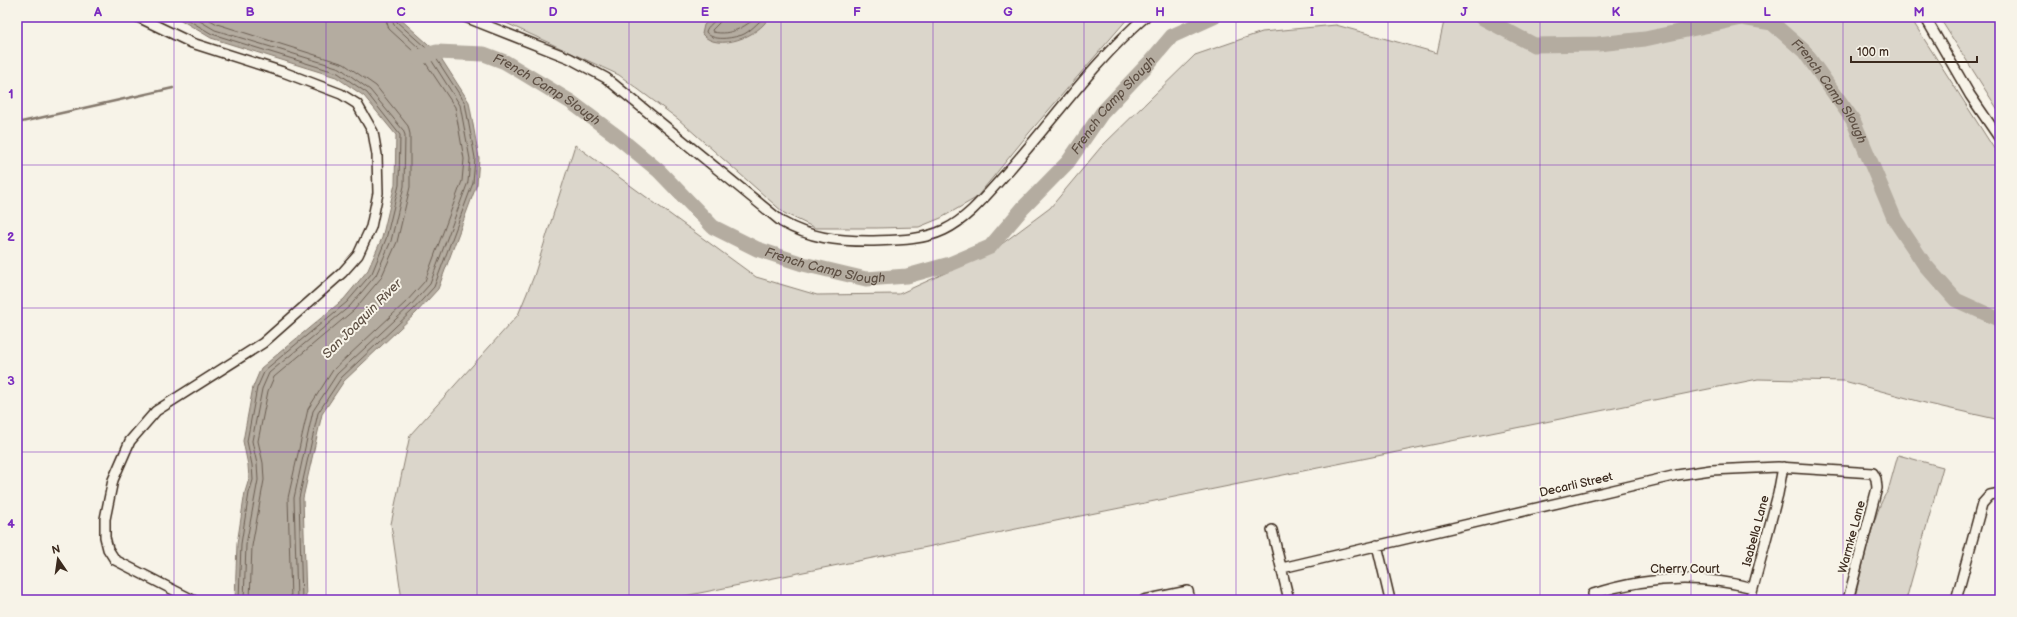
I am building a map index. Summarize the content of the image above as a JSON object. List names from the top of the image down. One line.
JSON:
{"streets":{"street":["Decarli Street","Isabella Lane","Warmke Lane","Cherry Court"]},"crossings":[["Decarli Street","Isabella Lane"],["Decarli Street","Warmke Lane"],["Isabella Lane","Cherry Court"]],"water":["French Camp Slough","San Joaquin River"],"scale_bar":"100 m","north":"top","grid":{"columns":["A","B","C","D","E","F","G","H","I","J","K","L","M"],"rows":["1","2","3","4"]}}
